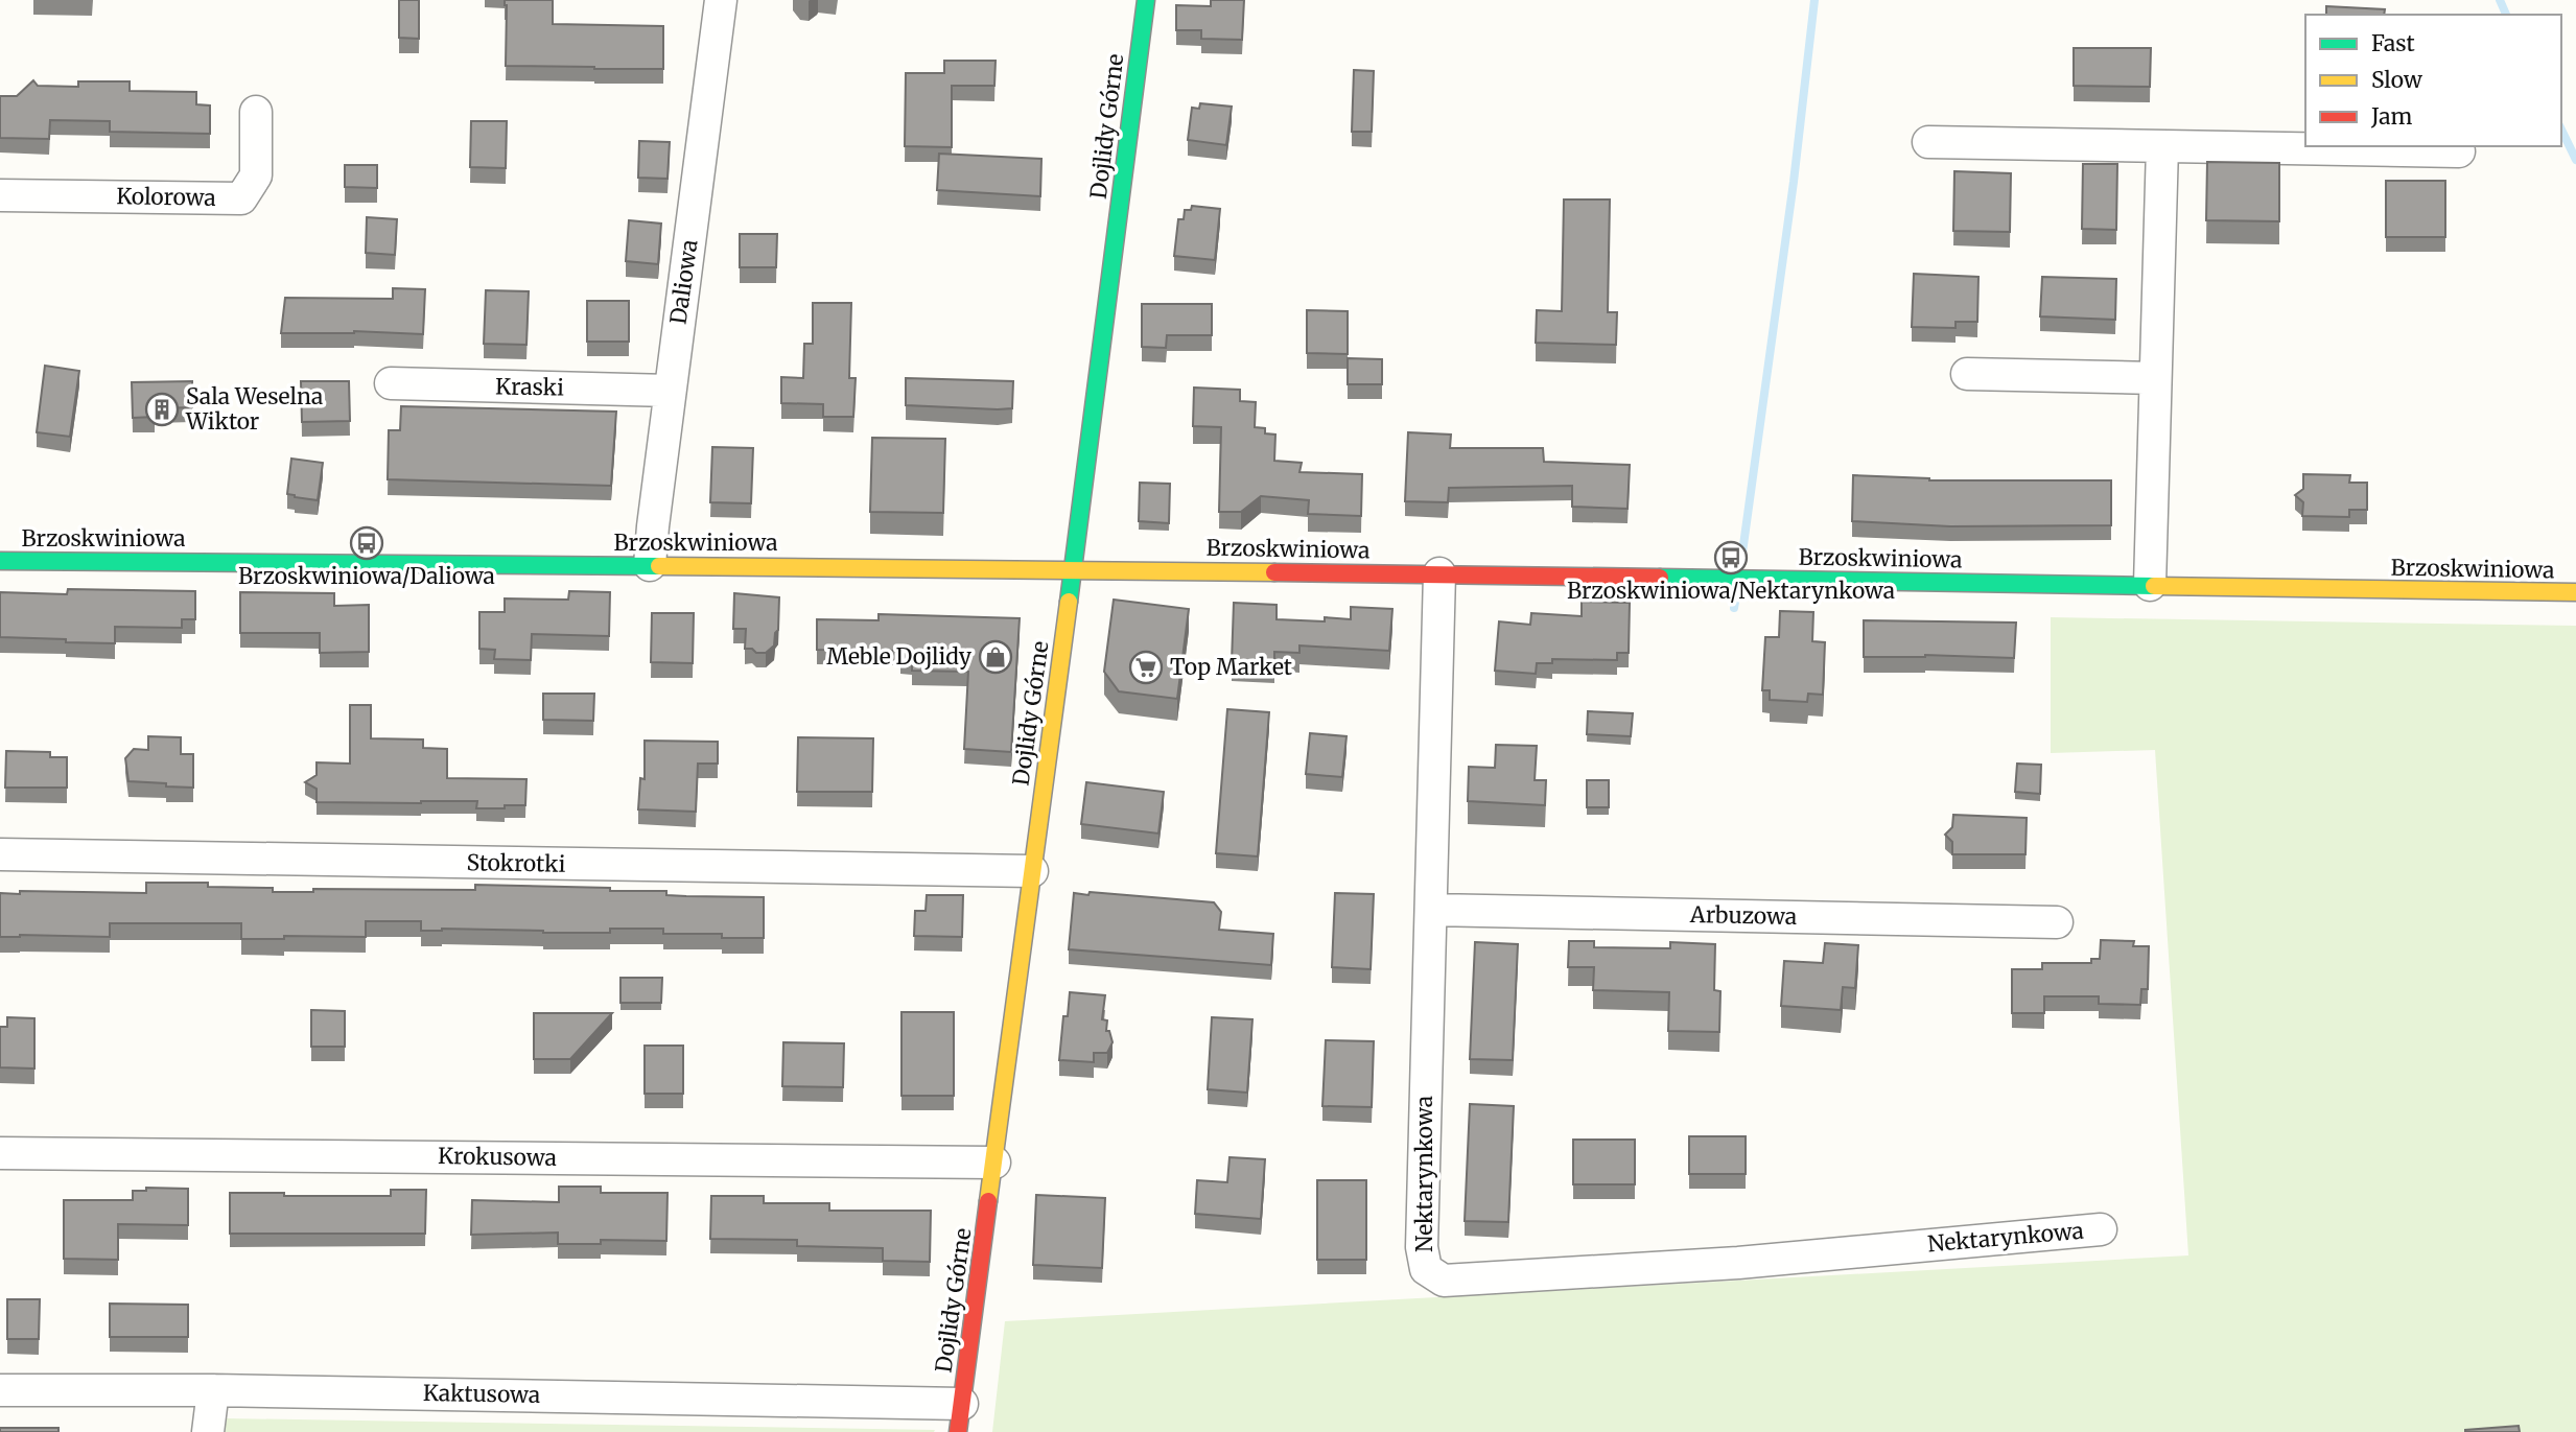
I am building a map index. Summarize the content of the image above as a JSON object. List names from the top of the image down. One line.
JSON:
{"streets":{"street":["Dojlidy Górne","Kolorowa","Daliowa","Kraski","Brzoskwiniowa","Stokrotki","Arbuzowa","Krokusowa","Nektarynkowa","Kaktusowa"]},"crossings":[["Dojlidy Górne","Brzoskwiniowa"],["Dojlidy Górne","Stokrotki"],["Dojlidy Górne","Krokusowa"],["Dojlidy Górne","Kaktusowa"],["Daliowa","Kraski"],["Daliowa","Brzoskwiniowa"],["Brzoskwiniowa","Nektarynkowa"],["Arbuzowa","Nektarynkowa"]],"places":{"building":["Sala Weselna Wiktor"],"bus stop":["Brzoskwiniowa/Daliowa","Brzoskwiniowa/Nektarynkowa"],"shop":["Meble Dojlidy"],"supermarket":["Top Market"]},"legend":["Fast","Slow","Jam"]}
